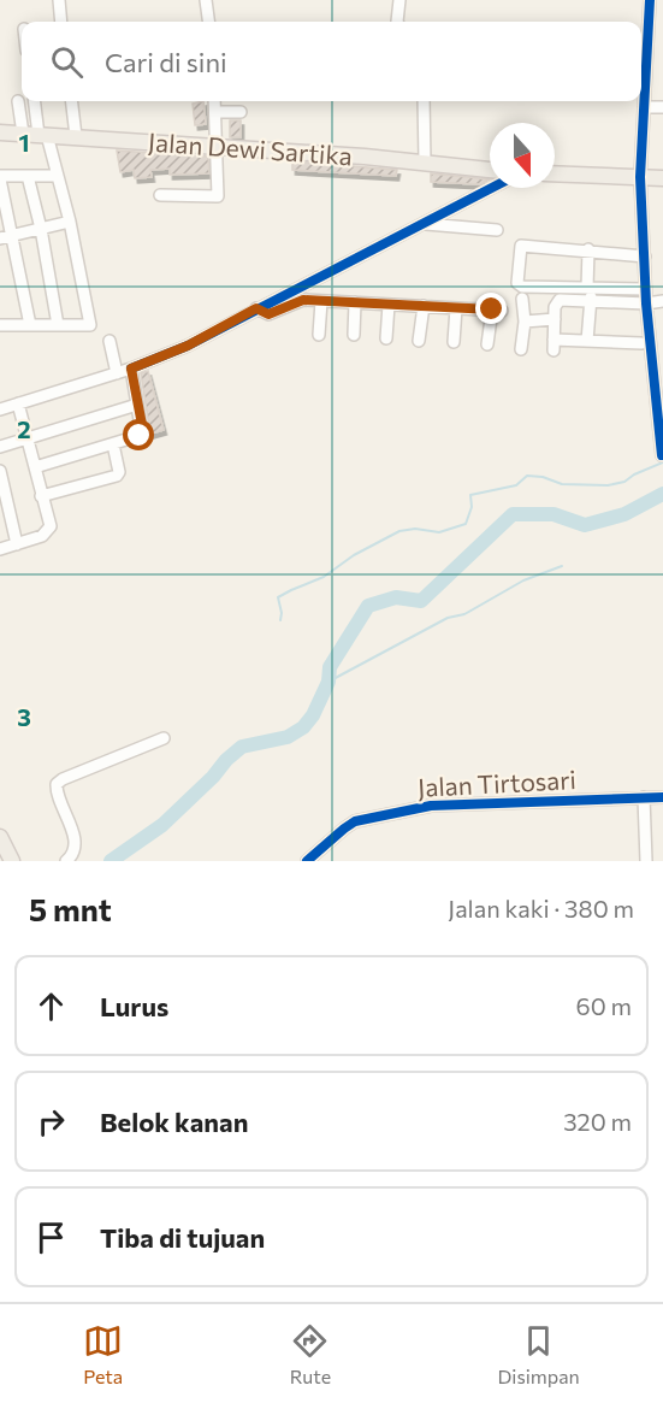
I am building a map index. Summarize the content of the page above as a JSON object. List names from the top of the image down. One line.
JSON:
{"streets":{"main road":["Jalan Dewi Sartika"],"street":["Jalan Tirtosari"]},"north":"bottom","page":{"search":"Cari di sini","heading":["5 mnt","Jalan kaki · 380 m"],"list":[["Lurus","60 m"],["Belok kanan","320 m"],"Tiba di tujuan"],"nav":["Peta","Rute","Disimpan"]},"grid":{"rows":["1","2","3"]}}
